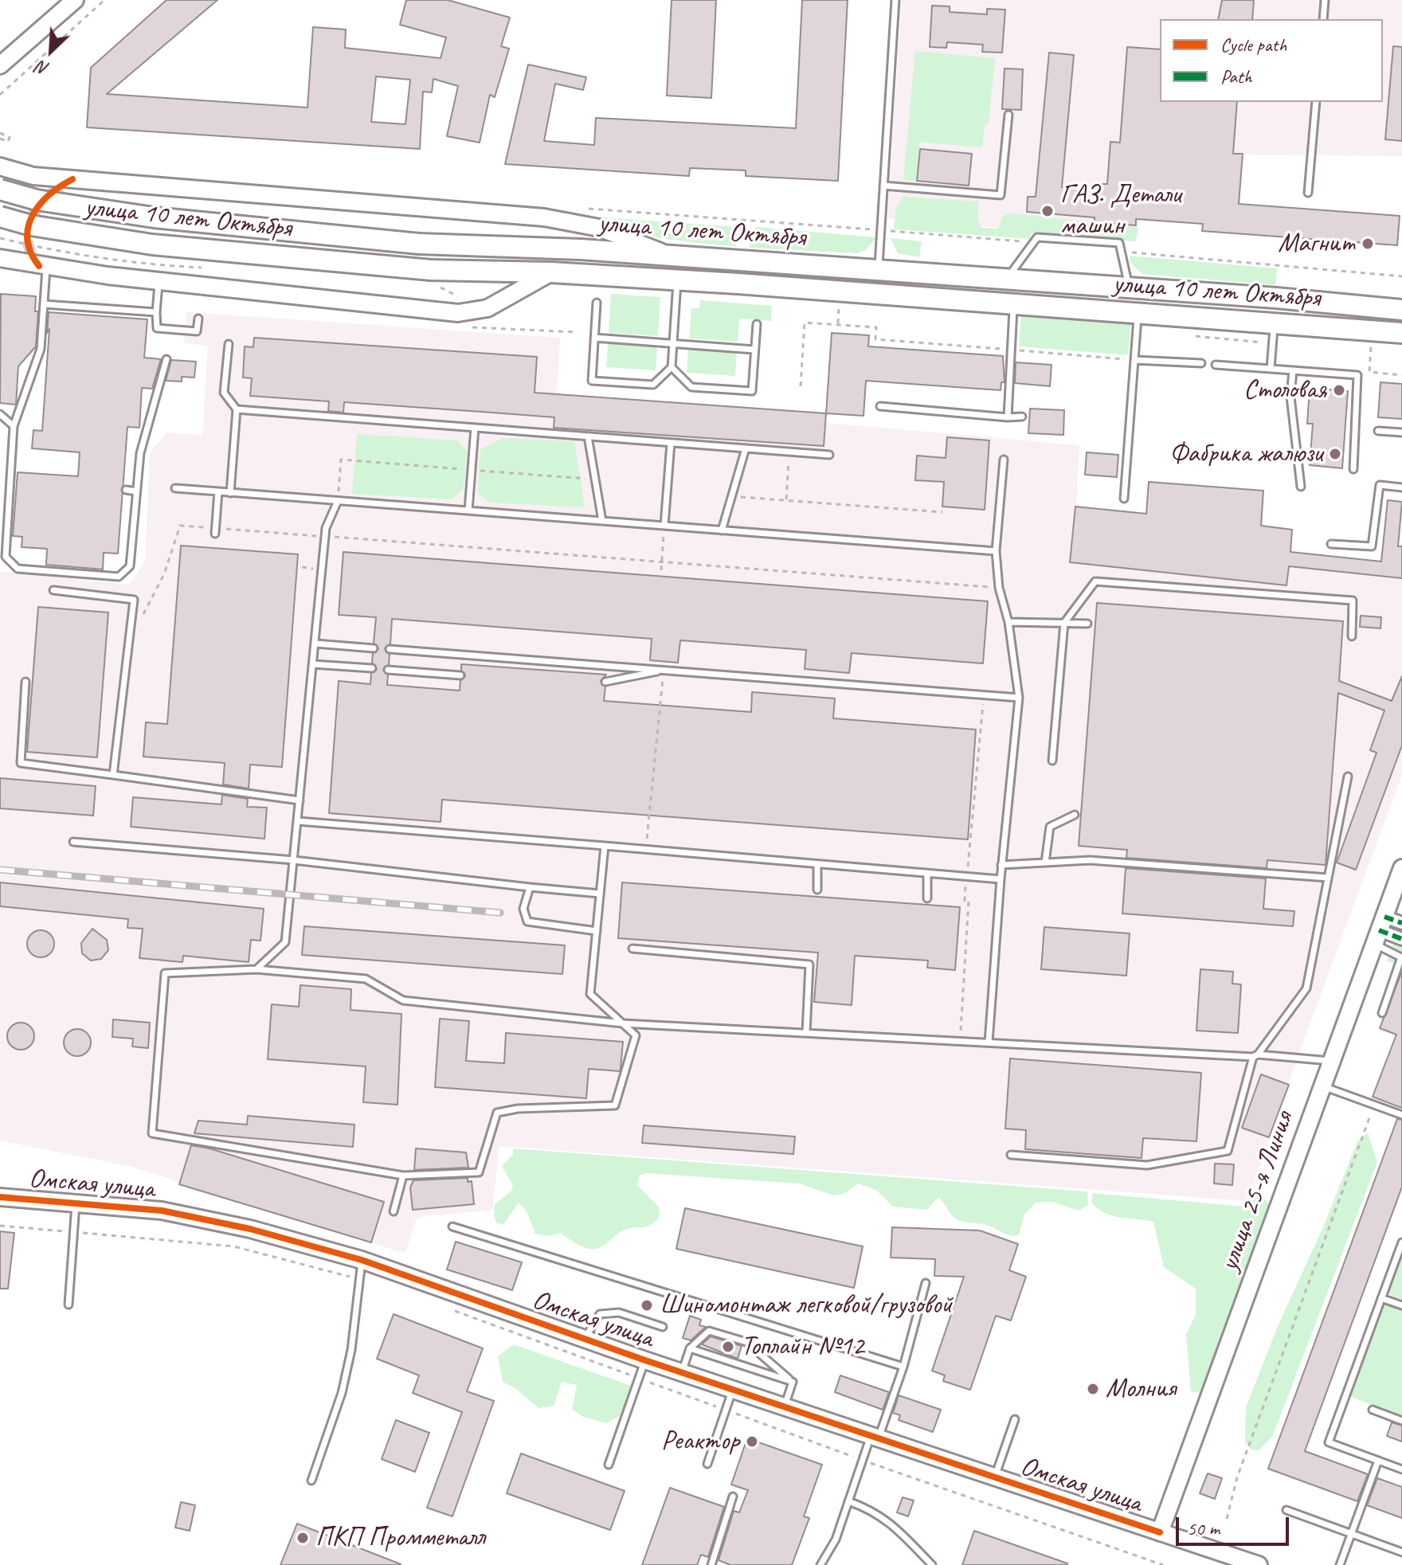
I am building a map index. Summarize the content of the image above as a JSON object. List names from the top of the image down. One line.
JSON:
{"streets":{"main road":["улица 10 лет Октября","Омская улица","улица 25-я Линия"]},"crossings":[["Омская улица","улица 25-я Линия"]],"places":["ГАЗ. Детали машин","Магнит","Столовая","Фабрика жалюзи","Шиномонтаж легковой/грузовой","Топлайн №12","Молния","Реактор","ПКП Промметалл"],"legend":["Cycle path","Path"],"scale_bar":"50 m","north":"bottom left"}
